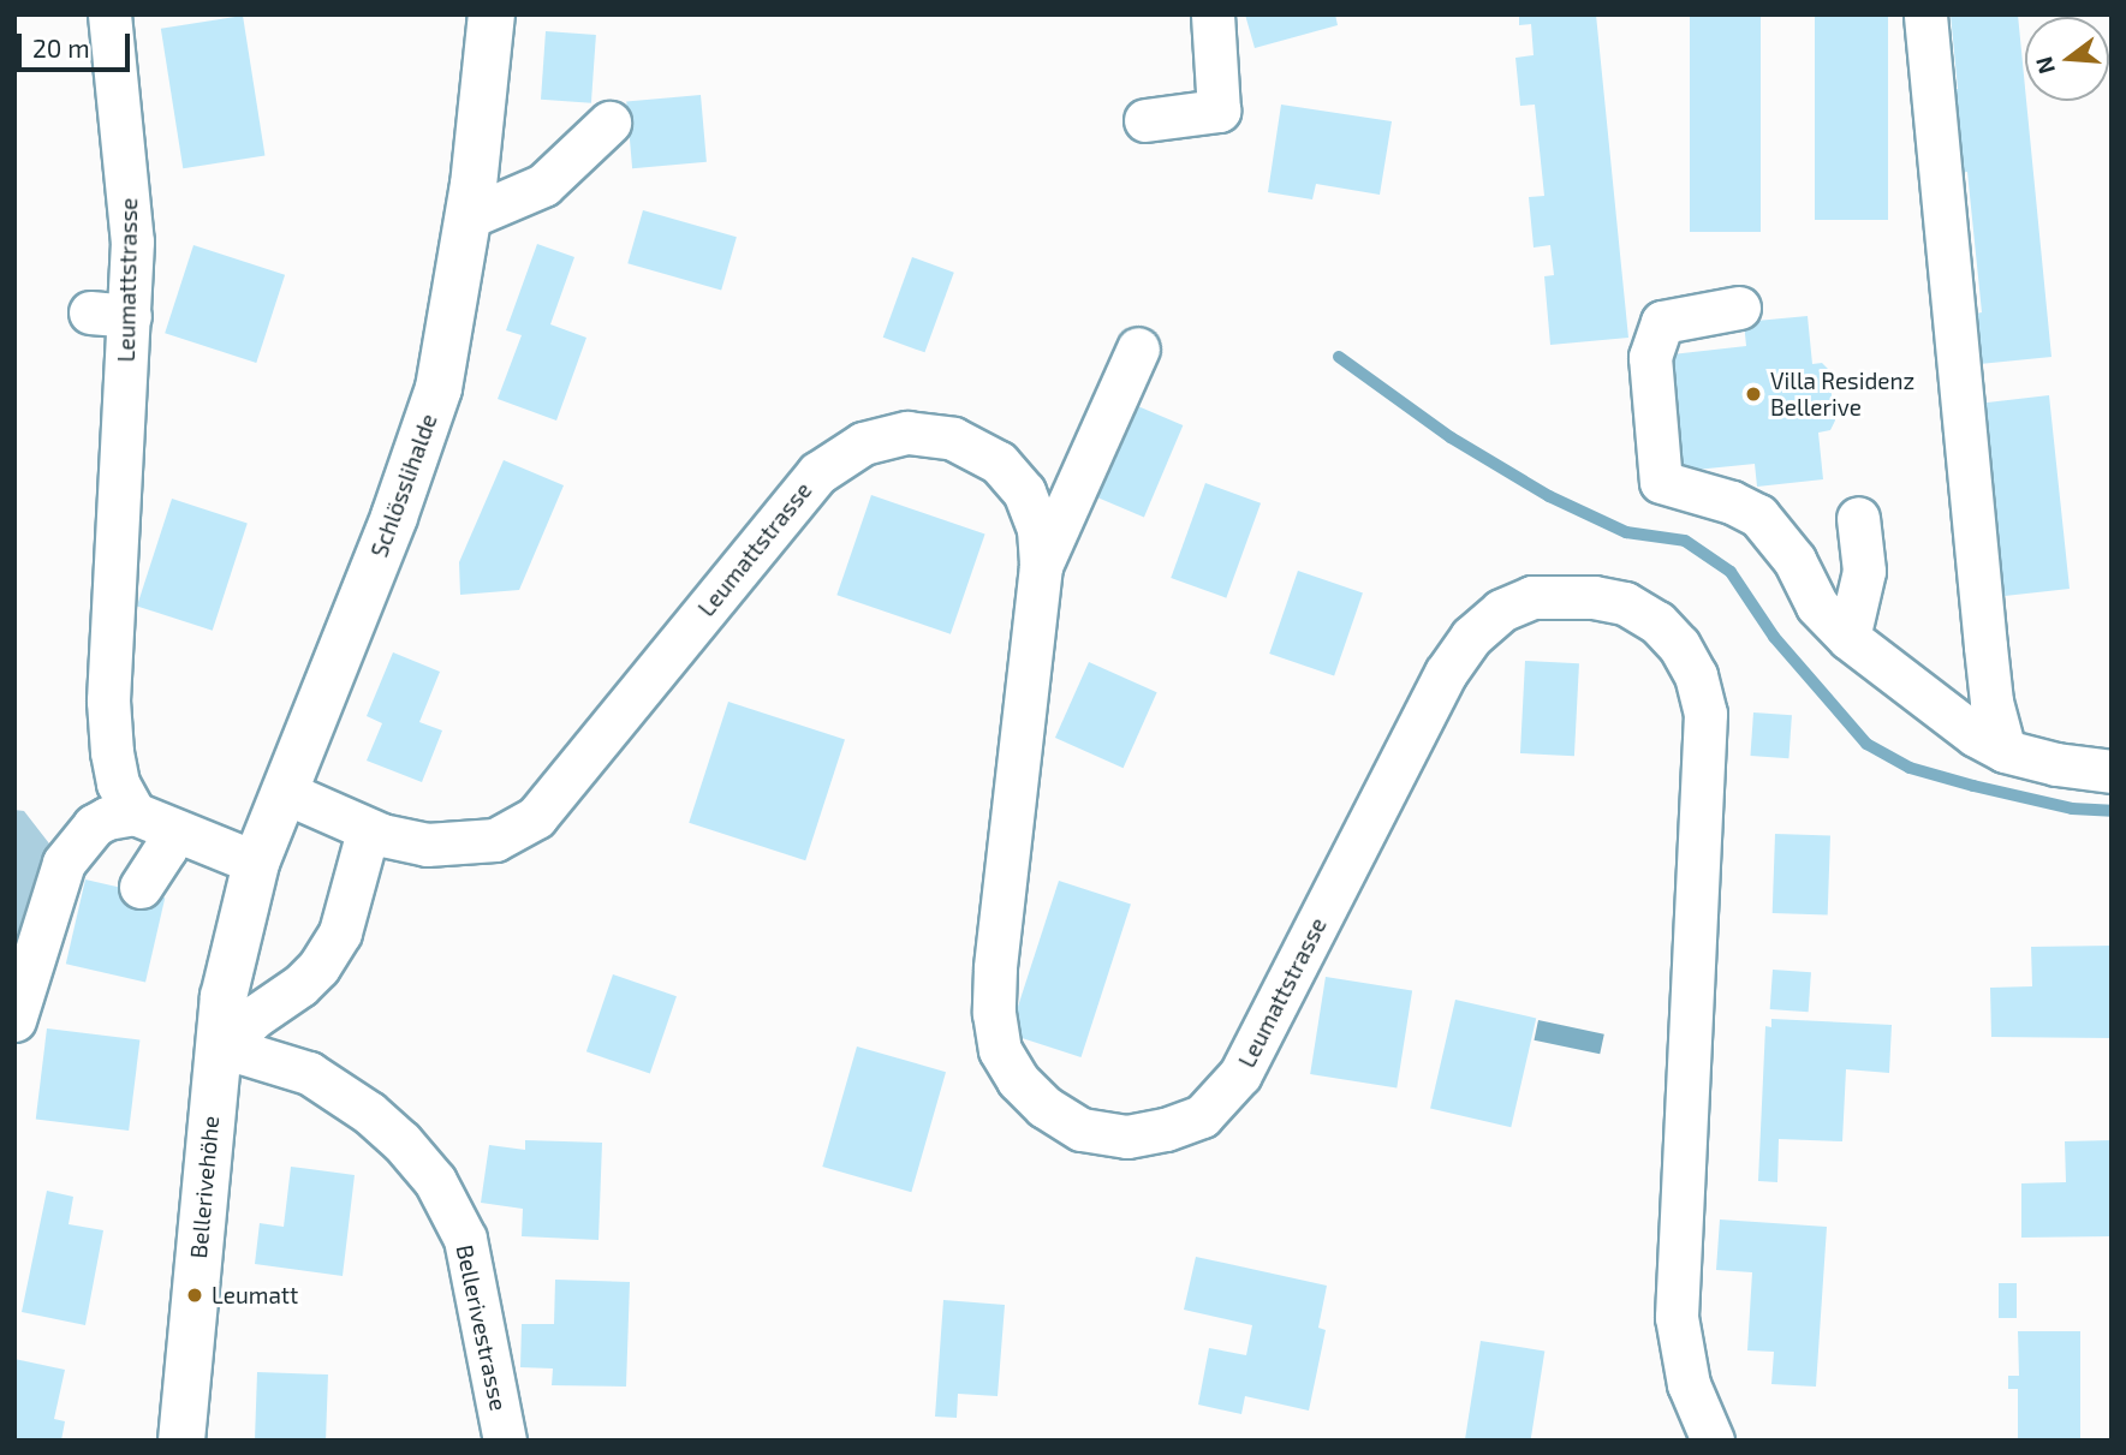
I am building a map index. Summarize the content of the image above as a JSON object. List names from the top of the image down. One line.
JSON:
{"streets":{"main road":["Schlösslihalde","Bellerivehöhe"],"street":["Leumattstrasse","Bellerivestrasse"]},"crossings":[["Leumattstrasse","Schlösslihalde"],["Schlösslihalde","Bellerivehöhe"],["Bellerivehöhe","Bellerivestrasse"]],"places":["Villa Residenz Bellerive","Leumatt"],"scale_bar":"20 m","north":"left"}
